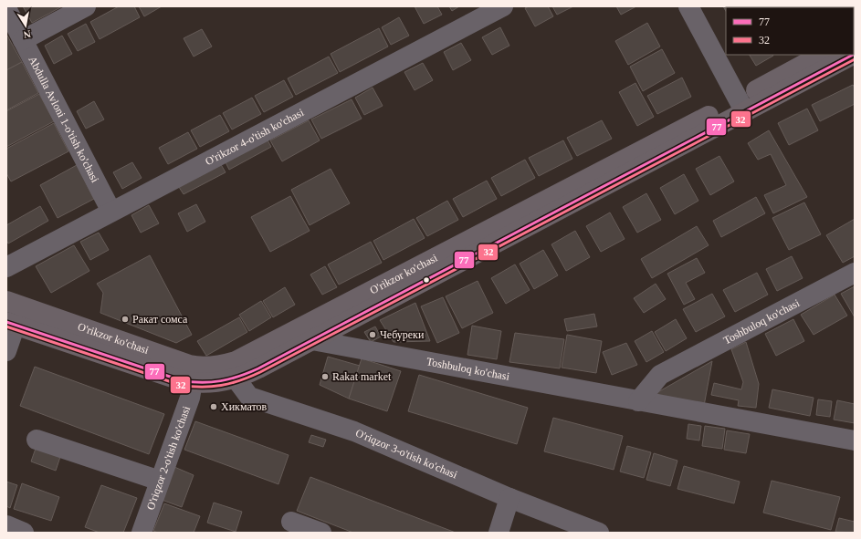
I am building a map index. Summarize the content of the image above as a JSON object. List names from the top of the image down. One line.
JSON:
{"streets":{"main road":["O'rikzor ko'chasi"],"street":["Abdulla Avloni 1-o'tish ko'chasi","O'rikzor 4-o'tish ko'chasi","Toshbuloq ko'chasi","O'riqzor 3-o'tish ko'chasi","O'riqzor 2-o'tish ko'chasi"]},"crossings":[["Abdulla Avloni 1-o'tish ko'chasi","O'rikzor 4-o'tish ko'chasi"],["O'rikzor ko'chasi","Toshbuloq ko'chasi"],["O'rikzor ko'chasi","O'riqzor 3-o'tish ko'chasi"],["O'rikzor ko'chasi","O'riqzor 2-o'tish ko'chasi"]],"places":["Ракат сомса","Чебуреки","Rakat market","Хикматов"],"lines":["transit line 77","transit line 32"],"legend":["77","32"],"north":"bottom"}
